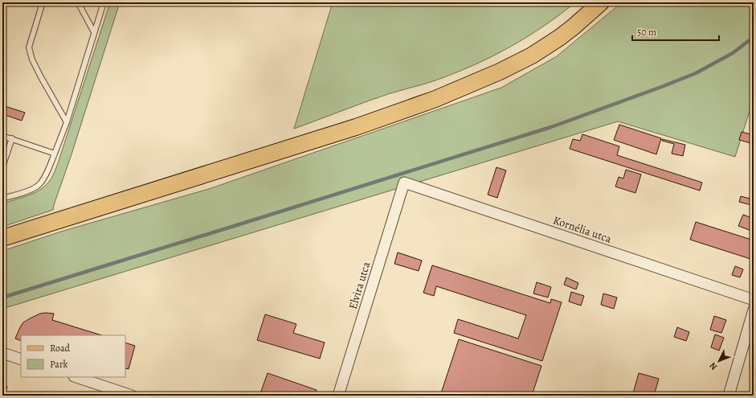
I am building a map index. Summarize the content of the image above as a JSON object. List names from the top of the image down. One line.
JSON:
{"streets":{"street":["Kornélia utca","Elvira utca"]},"crossings":[["Kornélia utca","Elvira utca"]],"legend":["Road","Park"],"scale_bar":"50 m","north":"bottom left"}
